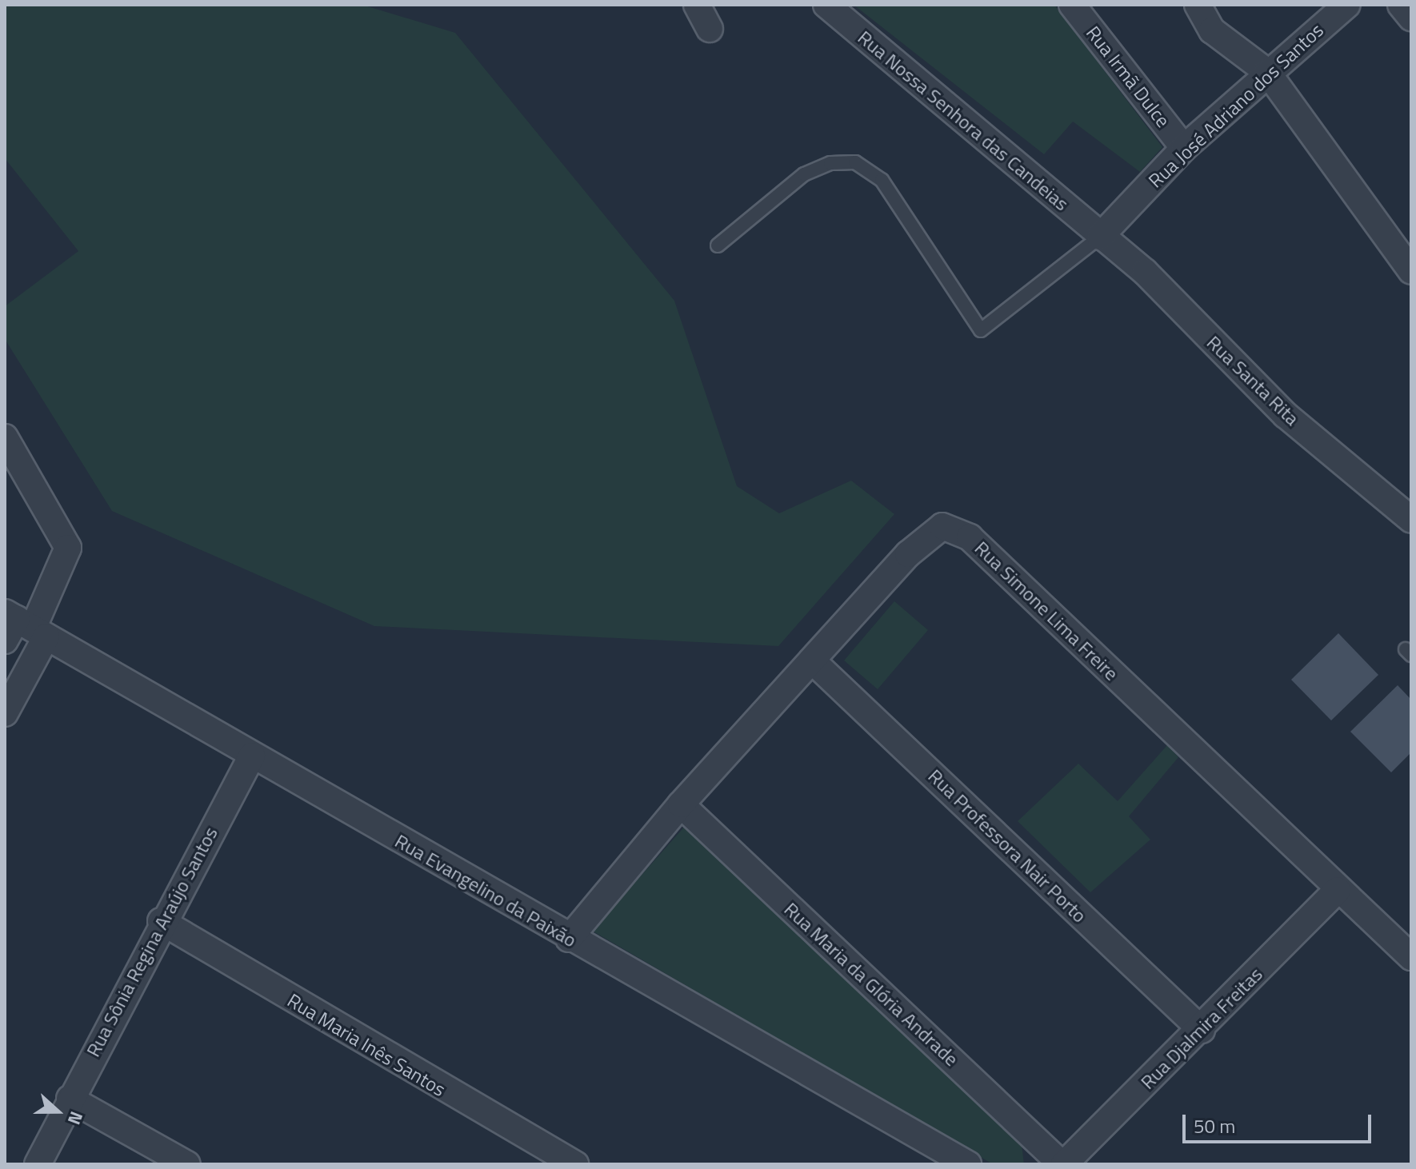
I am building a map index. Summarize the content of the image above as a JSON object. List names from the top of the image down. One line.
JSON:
{"streets":{"street":["Rua Irmã Dulce","Rua José Adriano dos Santos","Rua Nossa Senhora das Candeias","Rua Santa Rita","Rua Simone Lima Freire","Rua Professora Nair Porto","Rua Evangelino da Paixão","Rua Sônia Regina Araújo Santos","Rua Maria da Glória Andrade","Rua Djalmira Freitas","Rua Maria Inês Santos"]},"crossings":[["Rua Irmã Dulce","Rua José Adriano dos Santos"],["Rua José Adriano dos Santos","Rua Nossa Senhora das Candeias"],["Rua José Adriano dos Santos","Rua Santa Rita"],["Rua Nossa Senhora das Candeias","Rua Santa Rita"],["Rua Simone Lima Freire","Rua Professora Nair Porto"],["Rua Simone Lima Freire","Rua Evangelino da Paixão"],["Rua Simone Lima Freire","Rua Maria da Glória Andrade"],["Rua Simone Lima Freire","Rua Djalmira Freitas"],["Rua Professora Nair Porto","Rua Djalmira Freitas"],["Rua Evangelino da Paixão","Rua Sônia Regina Araújo Santos"],["Rua Sônia Regina Araújo Santos","Rua Maria Inês Santos"],["Rua Maria da Glória Andrade","Rua Djalmira Freitas"]],"scale_bar":"50 m","north":"right"}
